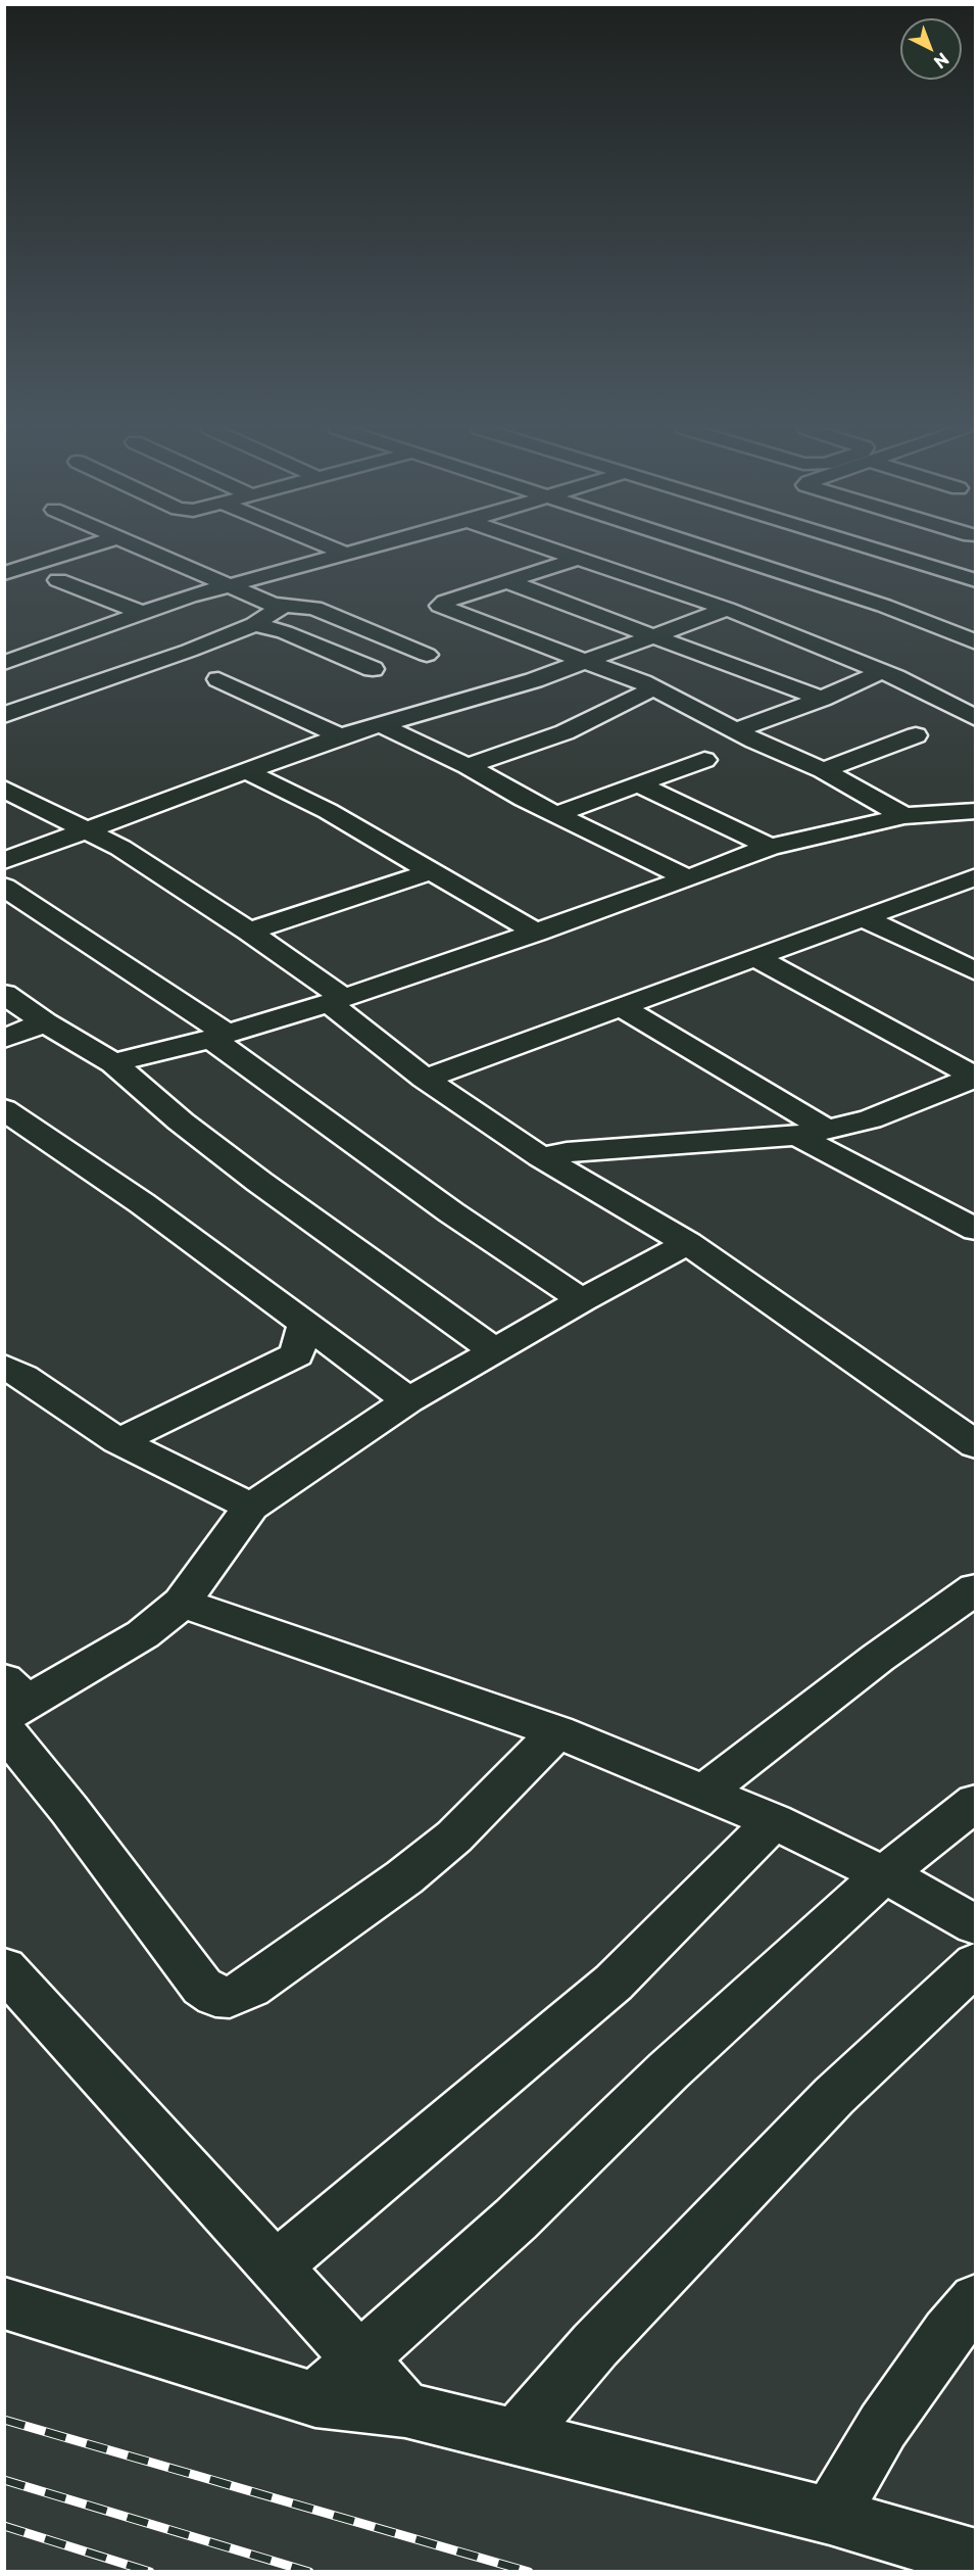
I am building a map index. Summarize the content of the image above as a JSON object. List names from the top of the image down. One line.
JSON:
{"north":"bottom right"}
